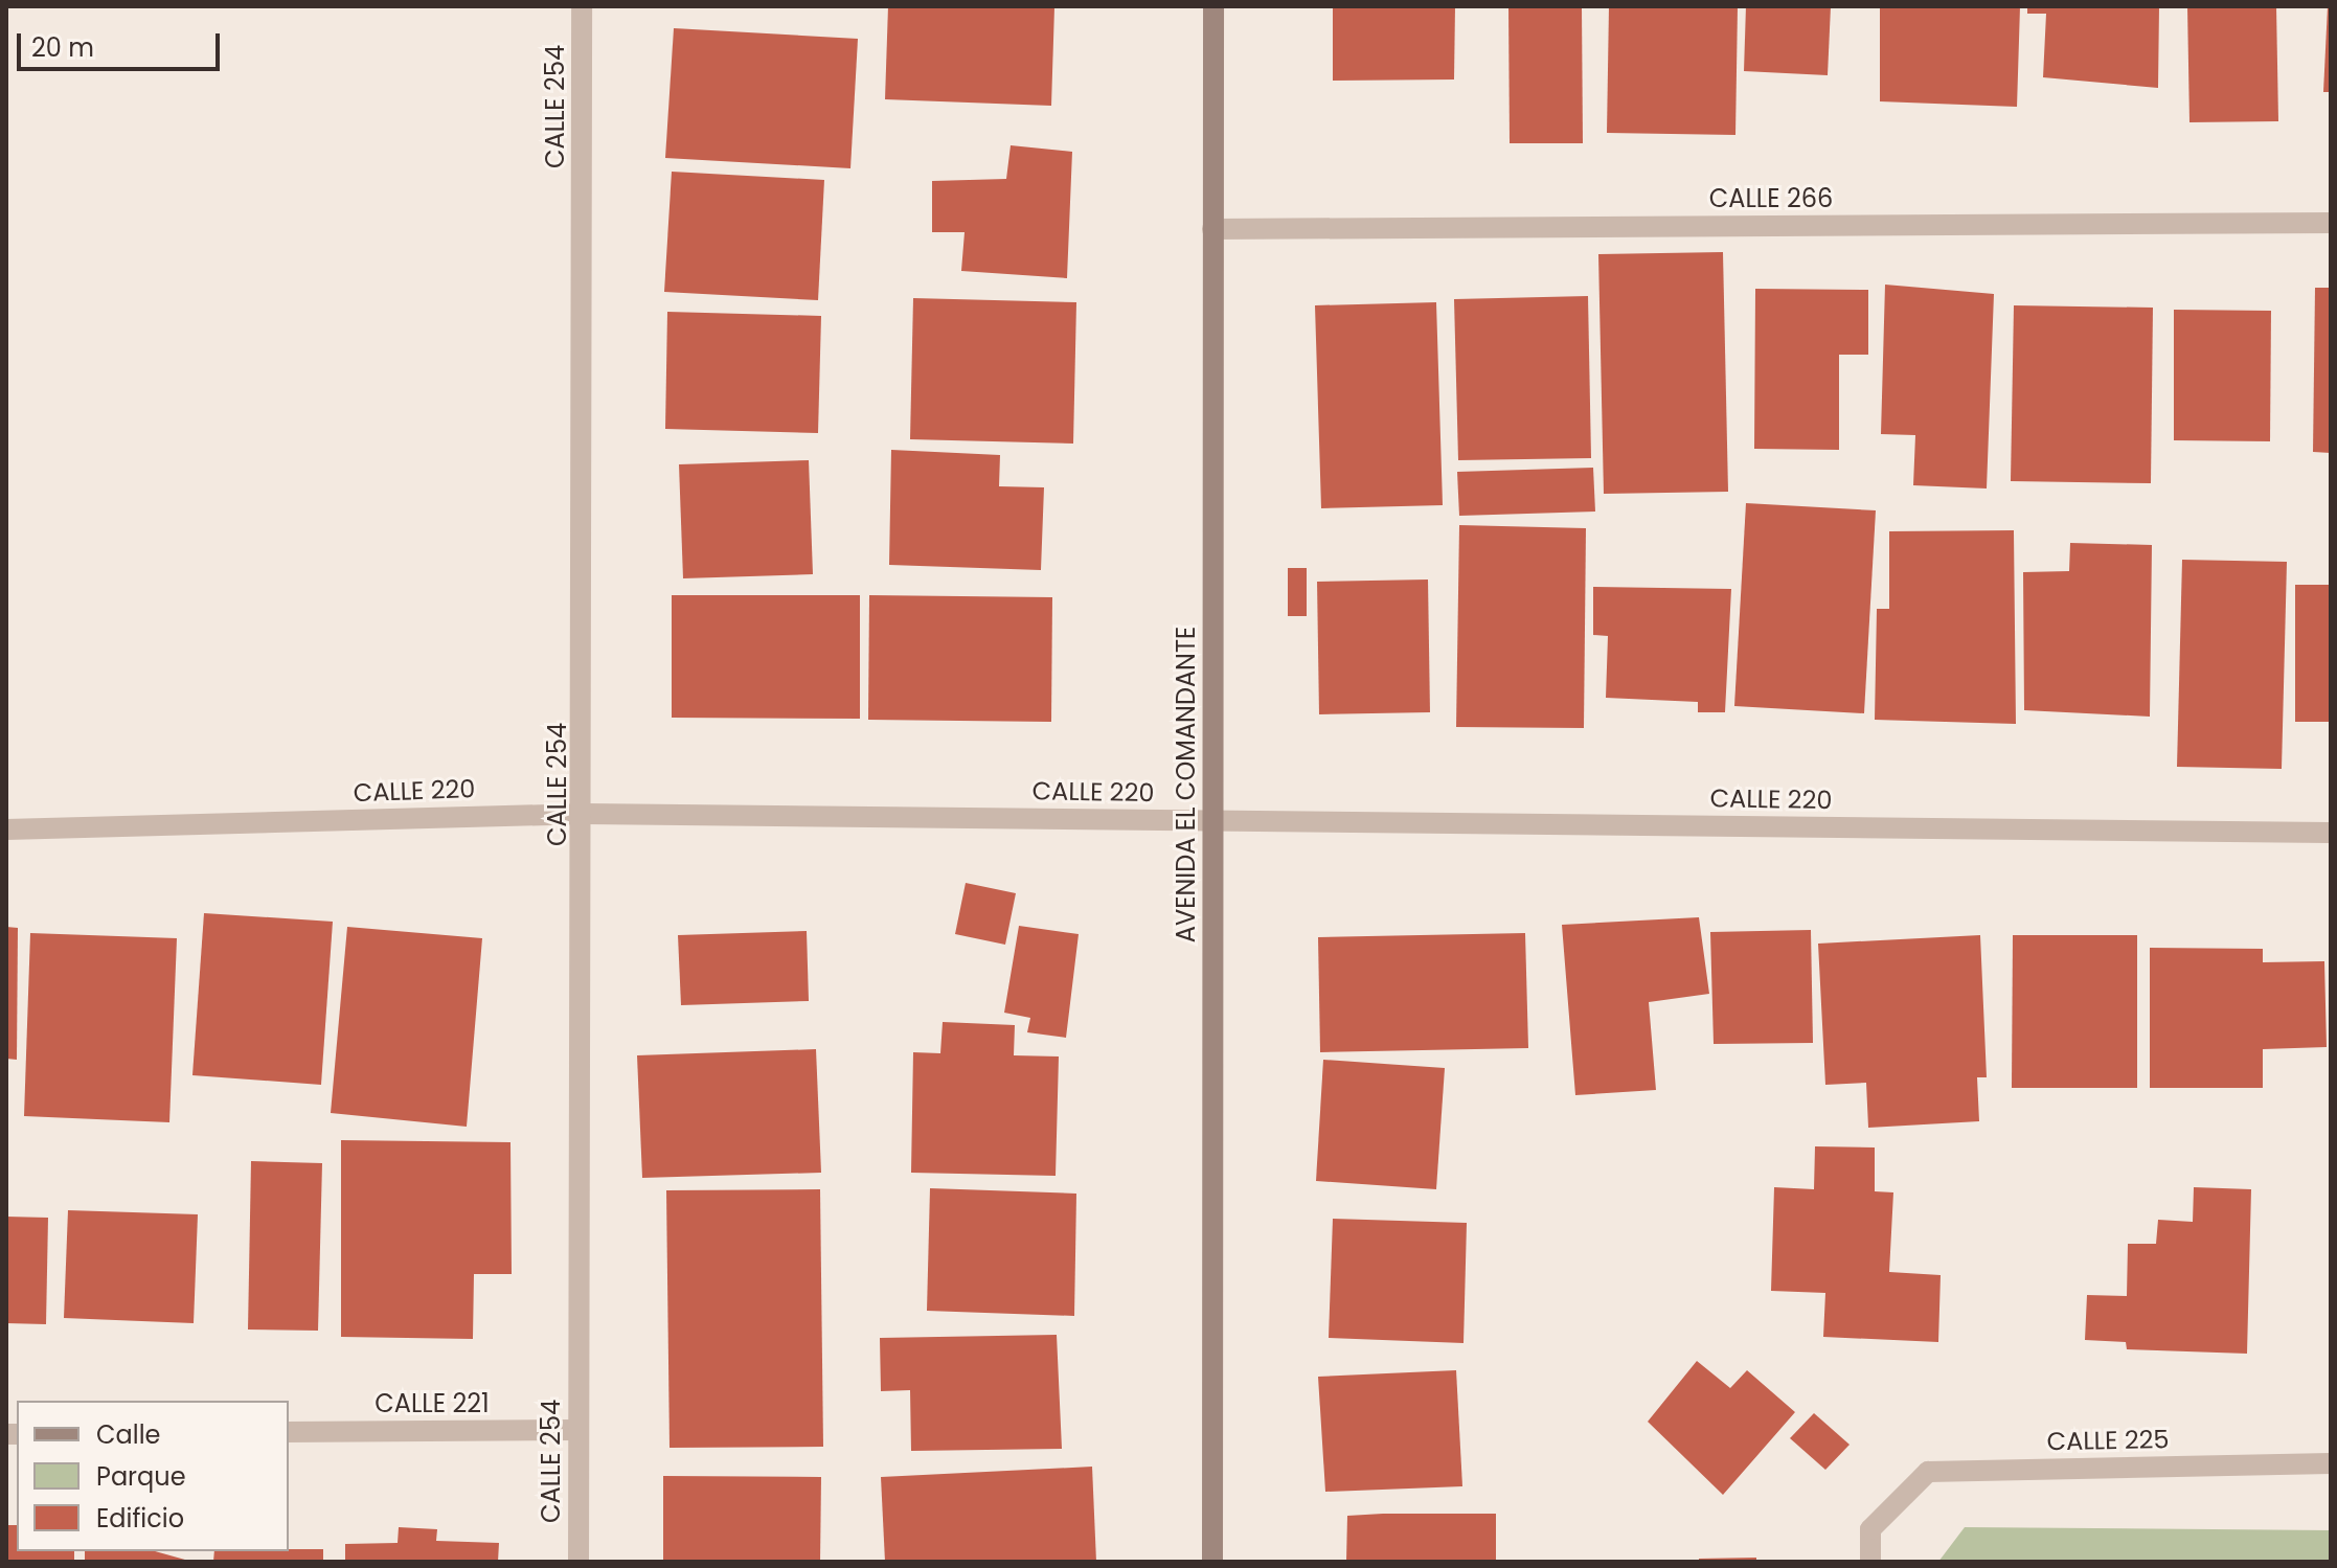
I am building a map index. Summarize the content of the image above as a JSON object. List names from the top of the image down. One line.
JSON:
{"streets":{"street":["CALLE 254","CALLE 266","AVENIDA EL COMANDANTE","CALLE 220","CALLE 221","CALLE 225"]},"crossings":[["CALLE 254","CALLE 220"],["CALLE 254","CALLE 221"],["CALLE 266","AVENIDA EL COMANDANTE"],["AVENIDA EL COMANDANTE","CALLE 220"]],"legend":["Calle","Parque","Edificio"],"scale_bar":"20 m"}
